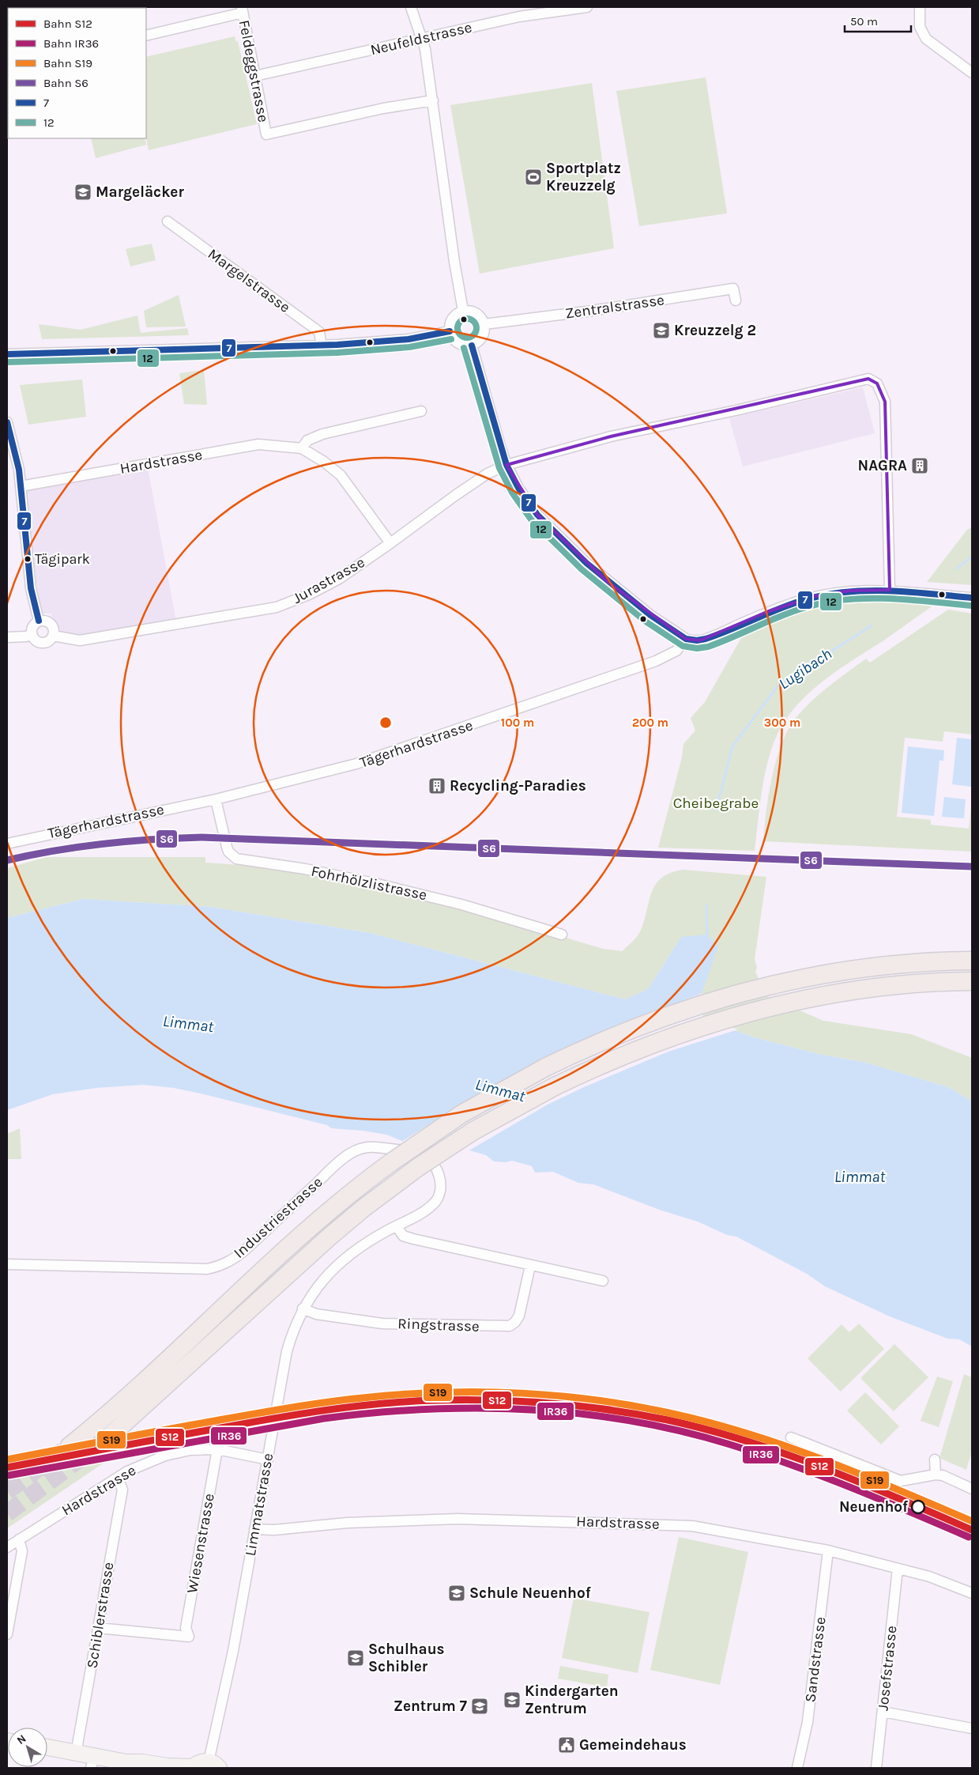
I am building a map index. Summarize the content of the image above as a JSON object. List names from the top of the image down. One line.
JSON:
{"streets":{"street":["Neufeldstrasse","Feldeggstrasse","Margelstrasse","Zentralstrasse","Hardstrasse","Jurastrasse","Tägerhardstrasse","Fohrhölzlistrasse","Industriestrasse","Ringstrasse","Limmatstrasse","Wiesenstrasse","Schiblerstrasse","Sandstrasse","Josefstrasse"]},"crossings":[["Neufeldstrasse","Feldeggstrasse"],["Hardstrasse","Jurastrasse"],["Hardstrasse","Limmatstrasse"],["Hardstrasse","Wiesenstrasse"],["Hardstrasse","Schiblerstrasse"],["Hardstrasse","Sandstrasse"],["Hardstrasse","Josefstrasse"],["Tägerhardstrasse","Fohrhölzlistrasse"],["Industriestrasse","Limmatstrasse"],["Ringstrasse","Limmatstrasse"],["Wiesenstrasse","Schiblerstrasse"]],"water":["Lugibach","Limmat"],"parks":["Cheibegrabe"],"places":{"sports":["Sportplatz Kreuzzelg"],"school or university":["Margeläcker","Kreuzzelg 2","Schule Neuenhof","Schulhaus Schibler","Kindergarten Zentrum","Zentrum 7"],"building":["NAGRA","Recycling-Paradies"],"other":["Tägipark","Neuenhof"],"public building":["Gemeindehaus"]},"lines":["transit line 12","transit line 7","rail line S6","rail line S19","rail line S12","rail line IR36"],"legend":["Bahn S12","Bahn IR36","Bahn S19","Bahn S6","7","12"],"scale_bar":"50 m","north":"top left","rings":["100 m","200 m","300 m"]}
